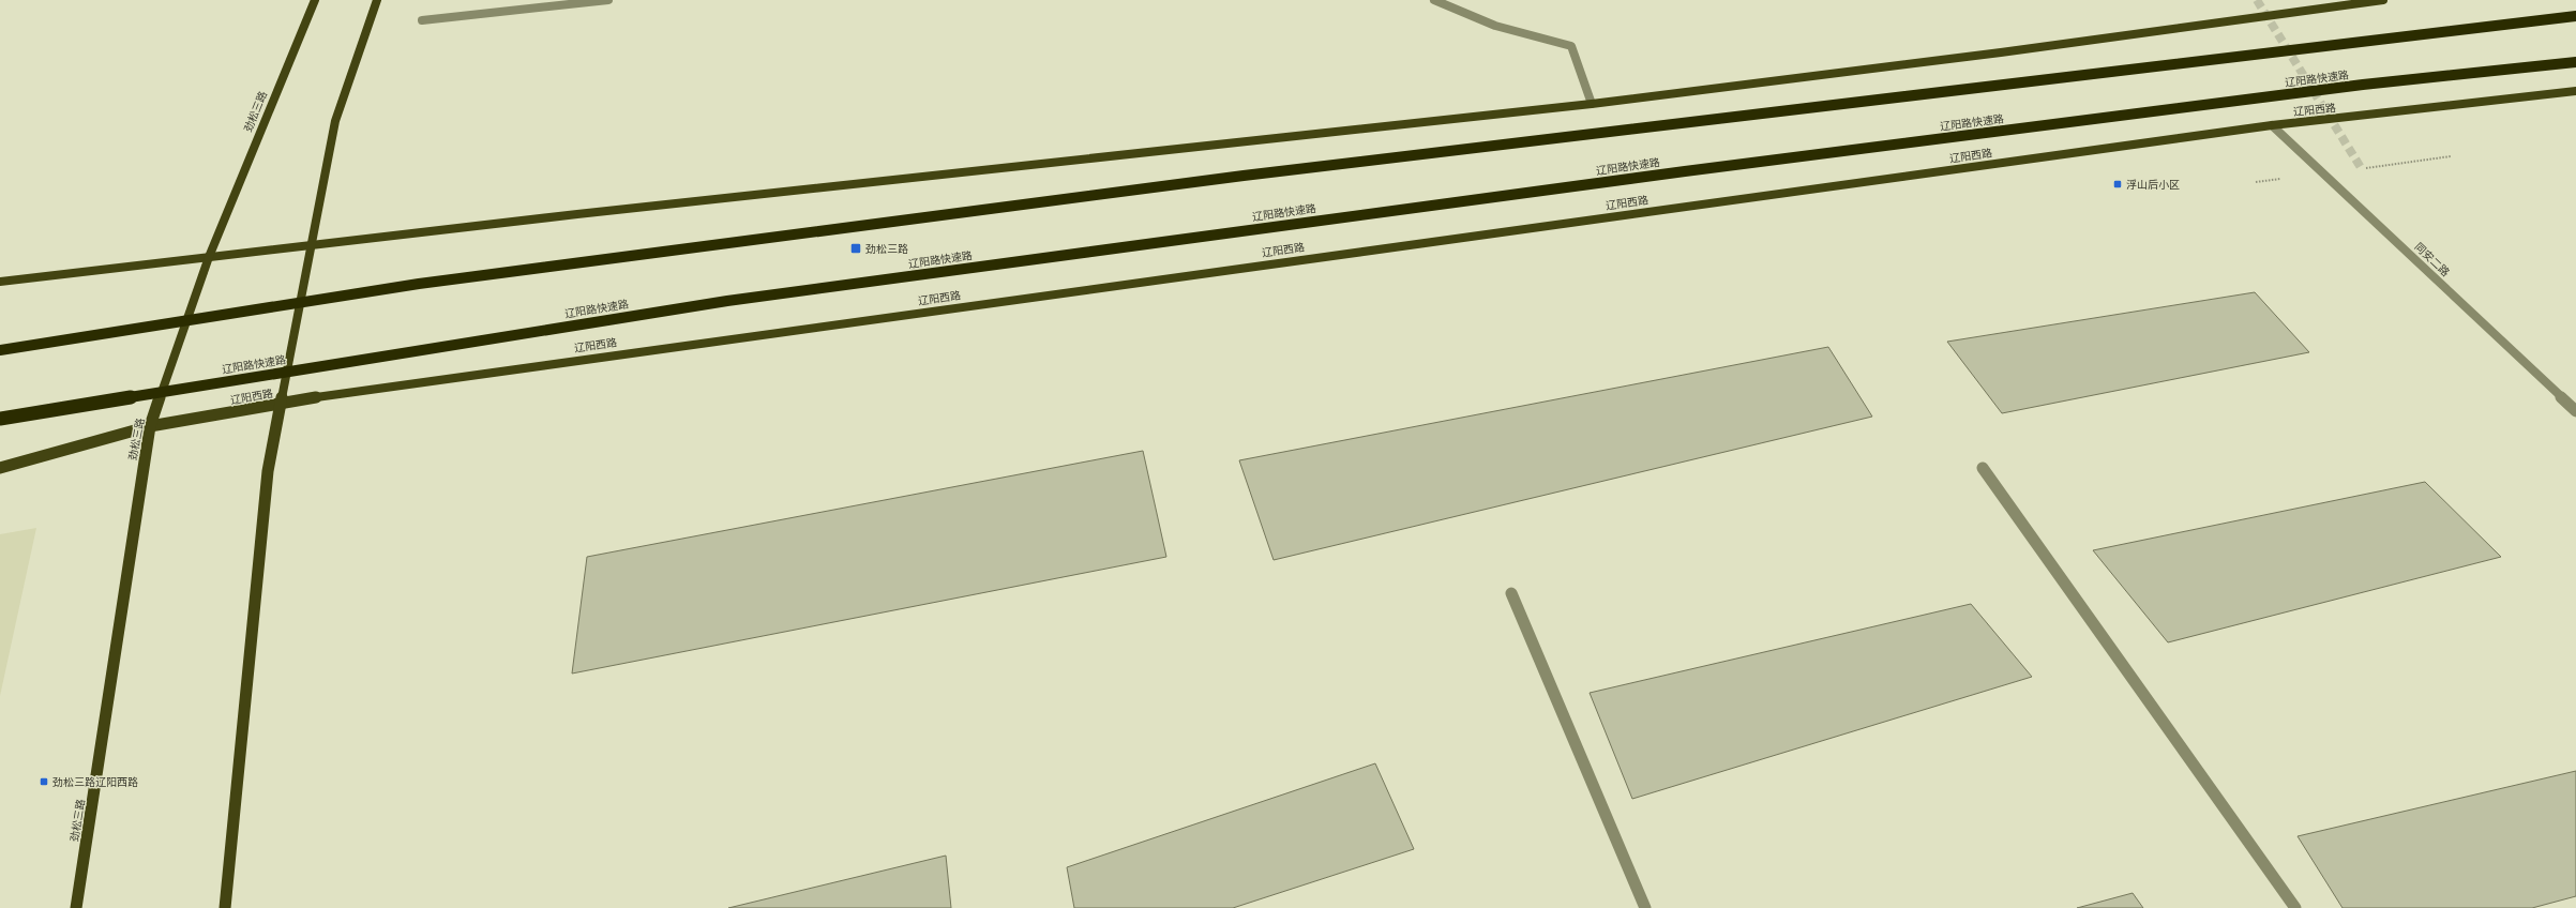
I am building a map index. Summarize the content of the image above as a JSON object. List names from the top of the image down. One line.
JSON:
{"streets":{"highway":["辽阳路快速路"],"main road":["辽阳西路","劲松三路"],"street":["同安二路"]},"crossings":[["辽阳西路","劲松三路"],["辽阳西路","同安二路"]],"places":{"transit":["浮山后小区","劲松三路","劲松三路辽阳西路"]}}
